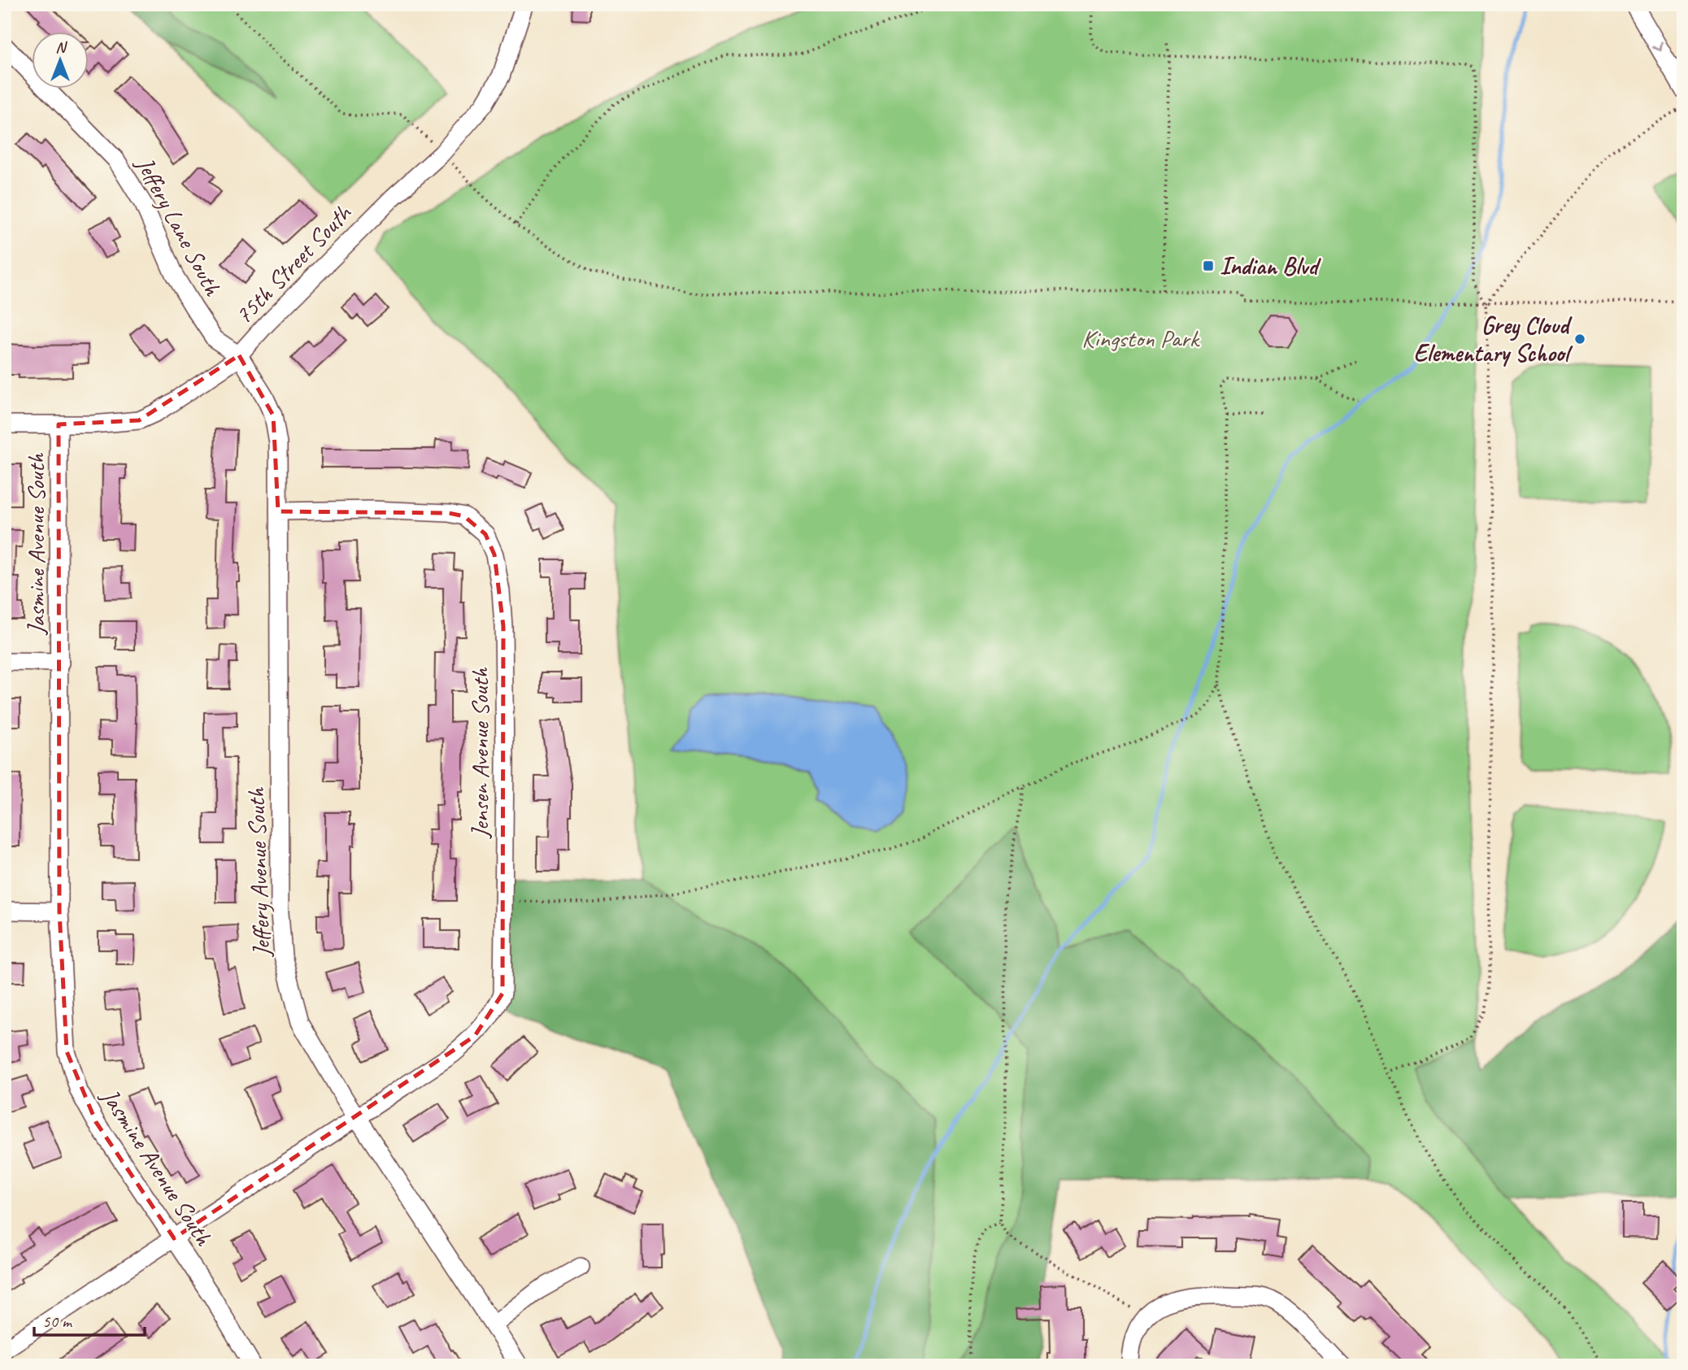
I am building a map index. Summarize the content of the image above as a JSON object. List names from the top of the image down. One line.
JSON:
{"streets":{"street":["Jeffery Lane South","75th Street South","Jasmine Avenue South","Jensen Avenue South","Jeffery Avenue South"]},"crossings":[["Jeffery Lane South","75th Street South"],["Jeffery Lane South","Jeffery Avenue South"],["75th Street South","Jasmine Avenue South"],["75th Street South","Jeffery Avenue South"],["Jasmine Avenue South","Jensen Avenue South"],["Jensen Avenue South","Jeffery Avenue South"]],"parks":["Kingston Park"],"places":{"transit":["Indian Blvd"],"other":["Grey Cloud Elementary School"]},"scale_bar":"50 m","north":"top"}
